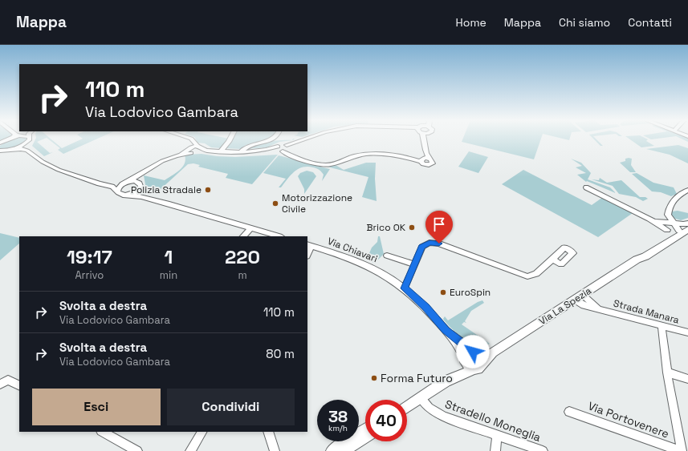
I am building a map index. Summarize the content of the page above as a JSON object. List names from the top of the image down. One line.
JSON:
{"streets":{"main road":["Via La Spezia"],"street":["Via Chiavari","Strada Manara","Via Portovenere","Stradello Moneglia"]},"crossings":[["Via Chiavari","Via La Spezia"],["Via La Spezia","Strada Manara"],["Via La Spezia","Stradello Moneglia"]],"places":["Polizia Stradale","Motorizzazione Civile","Brico OK","EuroSpin","Forma Futuro"],"page":{"header":"Mappa","nav":["Home","Mappa","Chi siamo","Contatti"],"turn":["110 m","Via Lodovico Gambara"],"eta":["19:17","Arrivo","1","min","220","m"],"list":[{"name":"Svolta a destra","note":"Via Lodovico Gambara","value":"110 m"},{"name":"Svolta a destra","note":"Via Lodovico Gambara","value":"80 m"}],"buttons":["Esci","Condividi"],"speed":"38 km/h","limit":"40"}}
